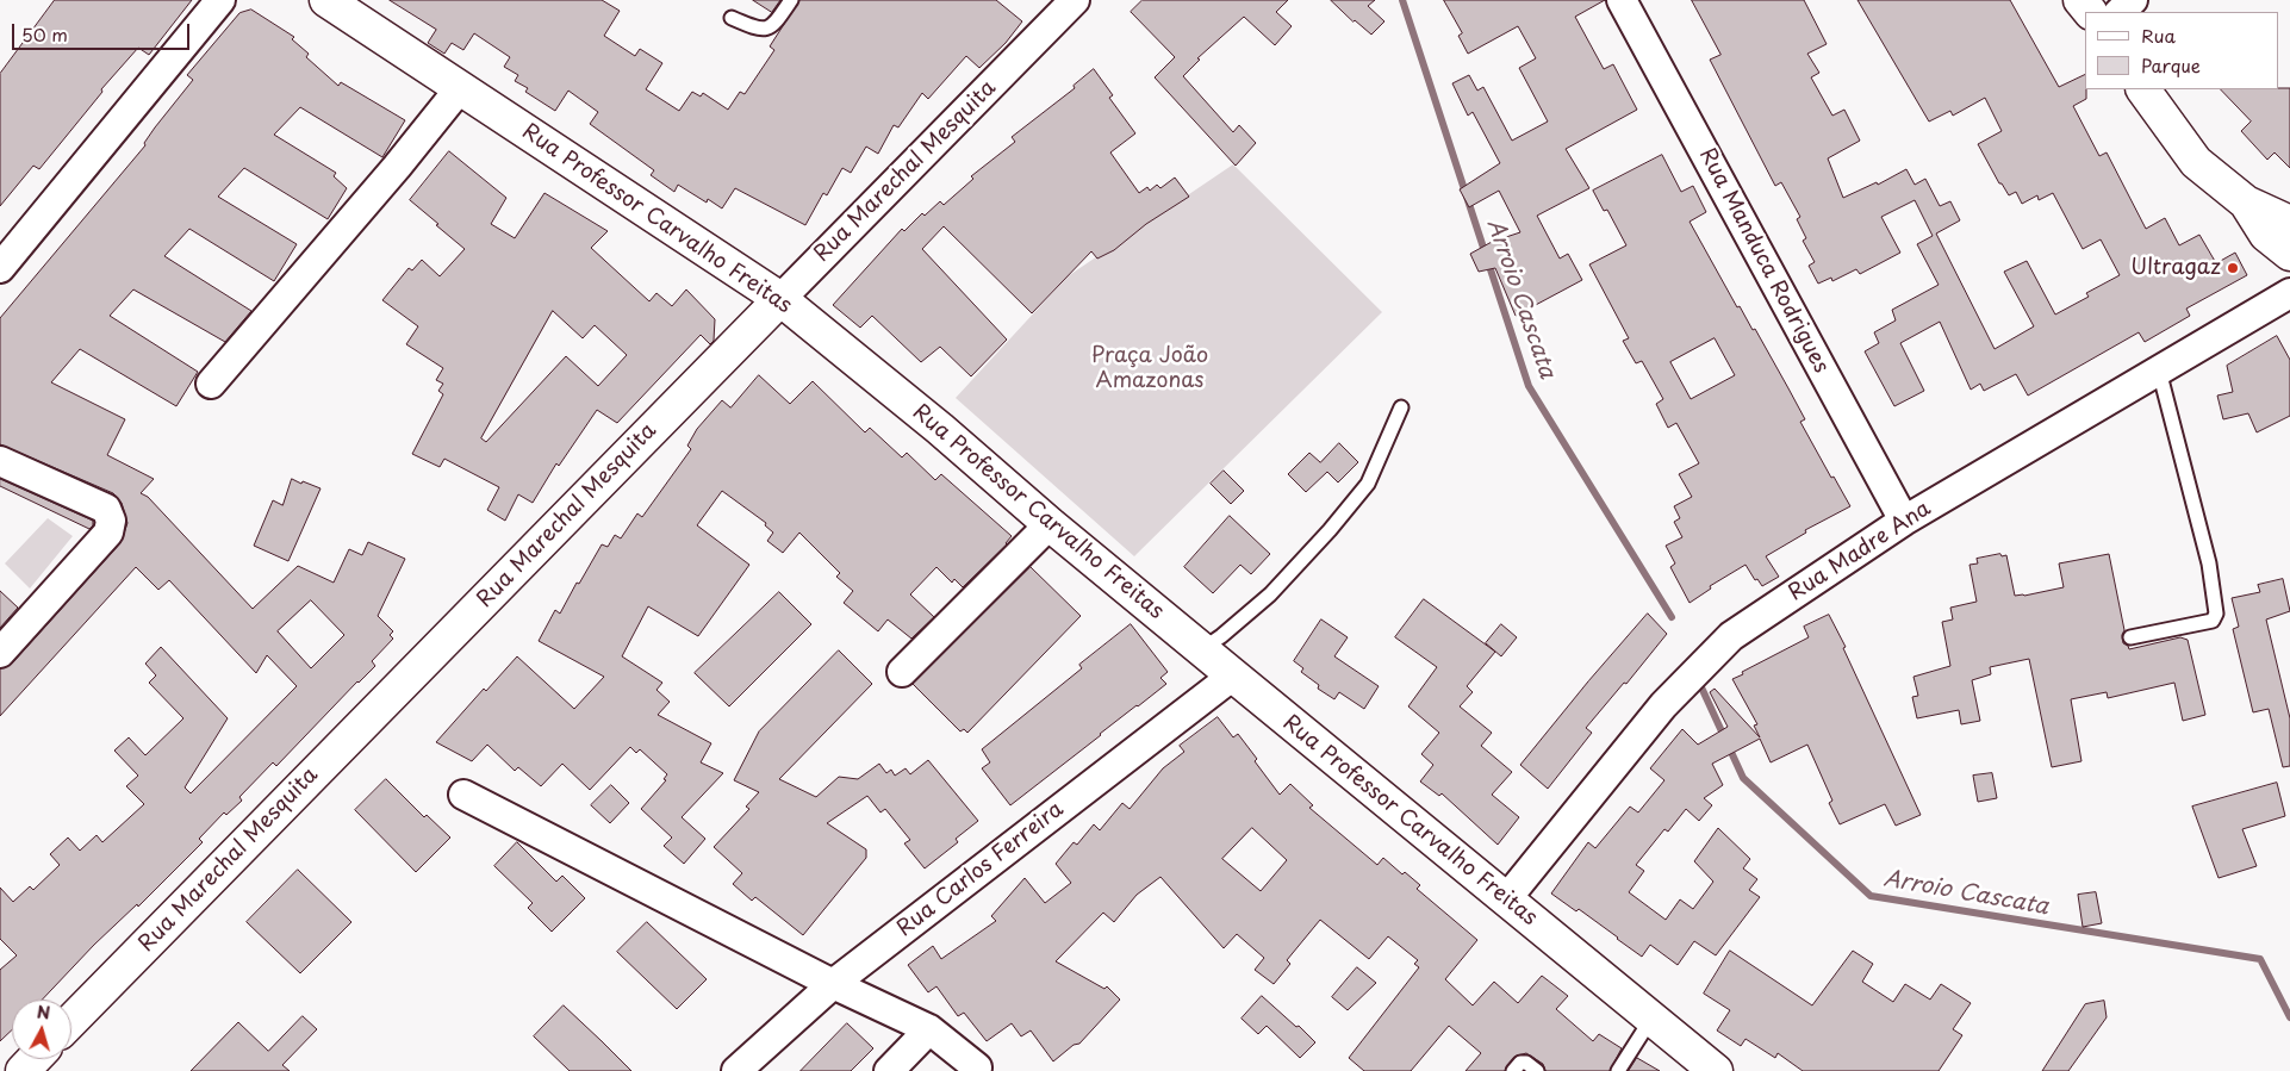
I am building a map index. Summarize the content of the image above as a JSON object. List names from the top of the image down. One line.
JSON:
{"streets":{"street":["Rua Marechal Mesquita","Rua Professor Carvalho Freitas","Rua Manduca Rodrigues","Rua Madre Ana","Rua Carlos Ferreira"]},"crossings":[["Rua Marechal Mesquita","Rua Professor Carvalho Freitas"],["Rua Professor Carvalho Freitas","Rua Madre Ana"],["Rua Professor Carvalho Freitas","Rua Carlos Ferreira"],["Rua Manduca Rodrigues","Rua Madre Ana"]],"water":["Arroio Cascata"],"parks":["Praça João Amazonas"],"places":["Ultragaz"],"legend":["Rua","Parque"],"scale_bar":"50 m","north":"top"}
